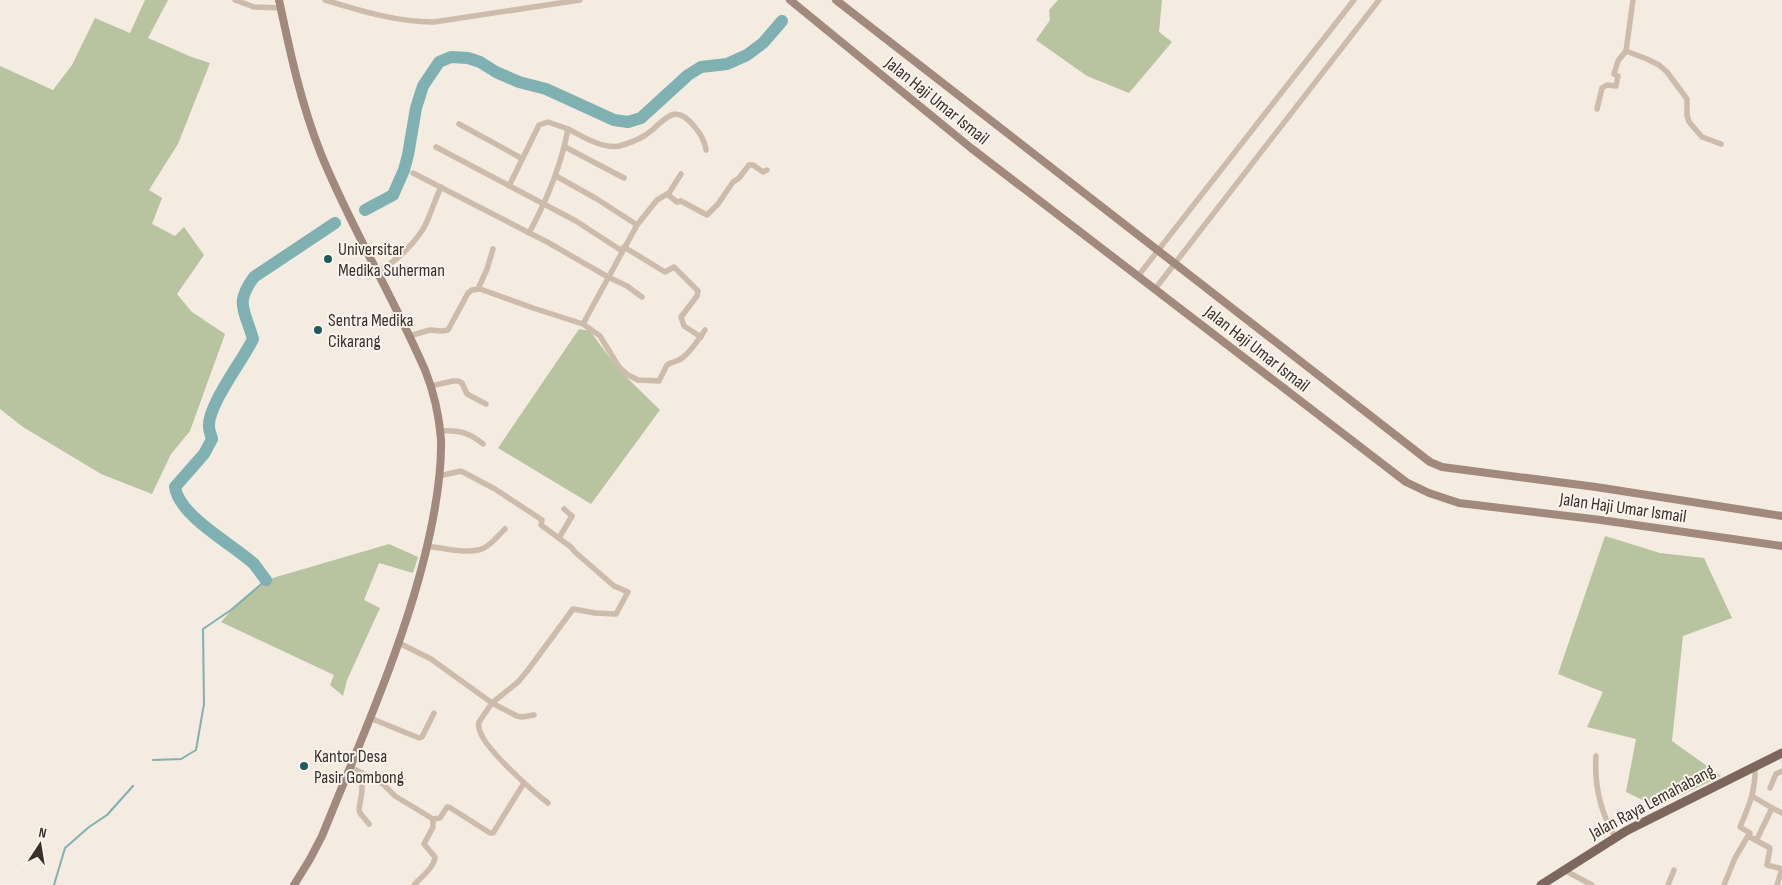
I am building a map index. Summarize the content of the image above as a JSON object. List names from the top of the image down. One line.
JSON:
{"streets":{"main road":["Jalan Haji Umar Ismail","Jalan Raya Lemahabang"]},"places":["Universitar Medika Suherman","Sentra Medika Cikarang","Kantor Desa Pasir Gombong"],"north":"top"}
